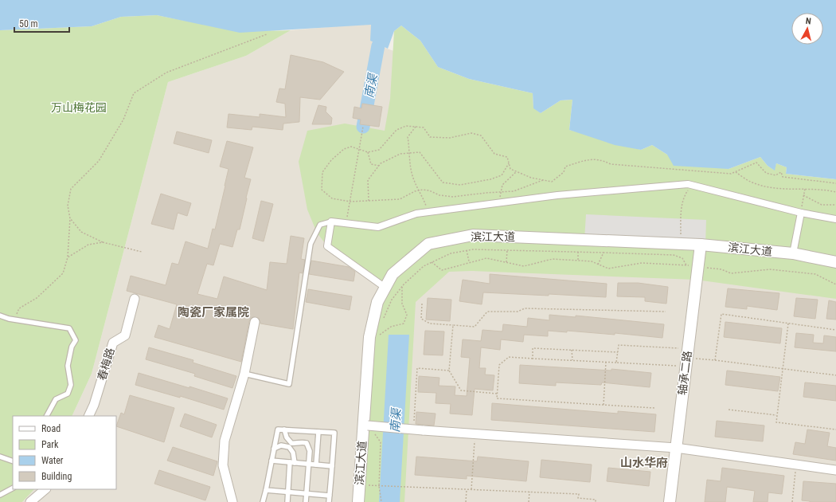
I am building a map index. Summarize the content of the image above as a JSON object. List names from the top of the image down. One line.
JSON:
{"streets":{"street":["滨江大道","春梅路","轴承二路"]},"crossings":[["滨江大道","轴承二路"]],"districts":["陶瓷厂家属院","山水华府"],"water":["南渠"],"parks":["万山梅花园"],"legend":["Road","Park","Water","Building"],"scale_bar":"50 m","north":"top"}
